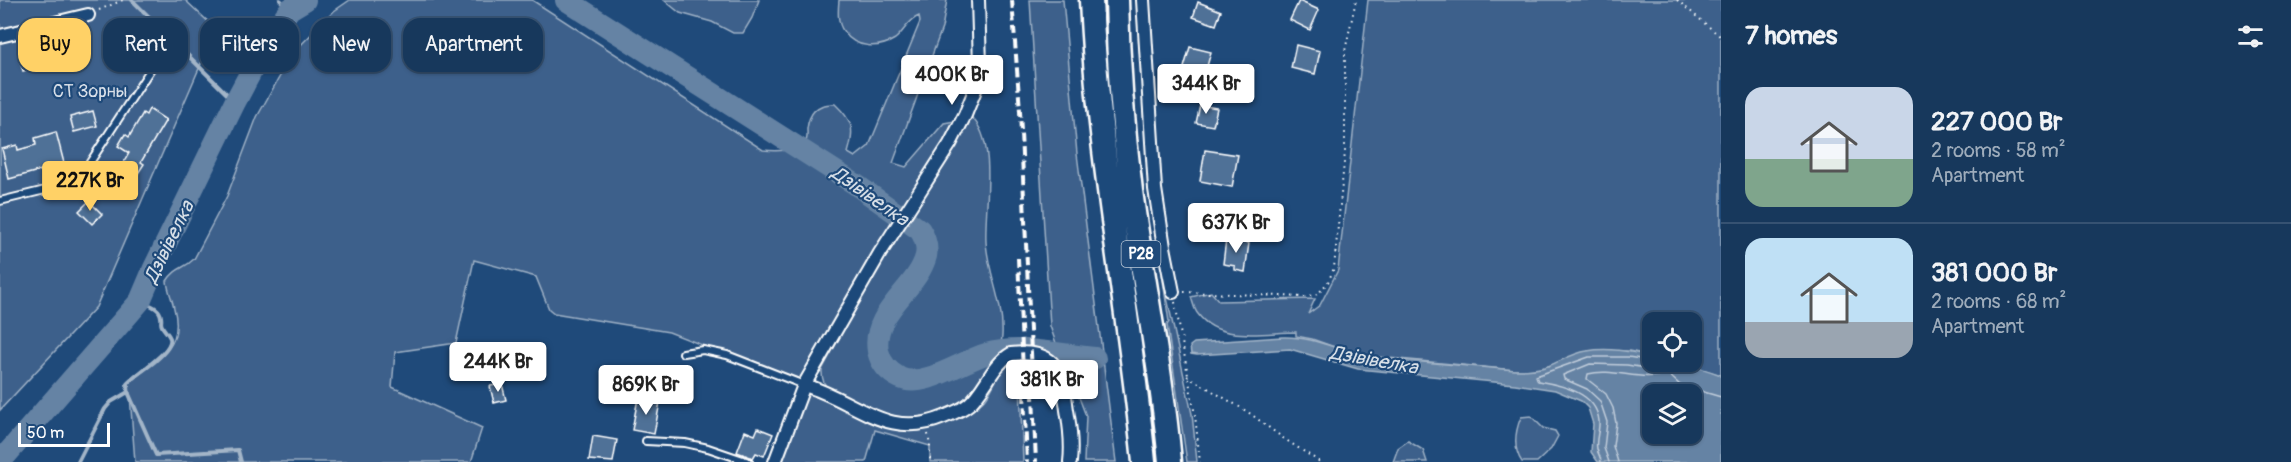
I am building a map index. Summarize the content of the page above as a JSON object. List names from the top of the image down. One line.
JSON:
{"streets":{"highway":["Р28"]},"water":["Дзівівелка"],"parks":["СТ Зорны"],"scale_bar":"50 m","page":{"heading":"7 homes","chip":["Buy","Rent","Filters","New","Apartment"],"price":["400K Br","344K Br","227K Br","637K Br","244K Br","381K Br","869K Br"],"list":[{"name":"227 000 Br","note":"2 rooms · 58 m² · Apartment"},{"name":"381 000 Br","note":"2 rooms · 68 m² · Apartment"}],"scale":"50 m"}}
